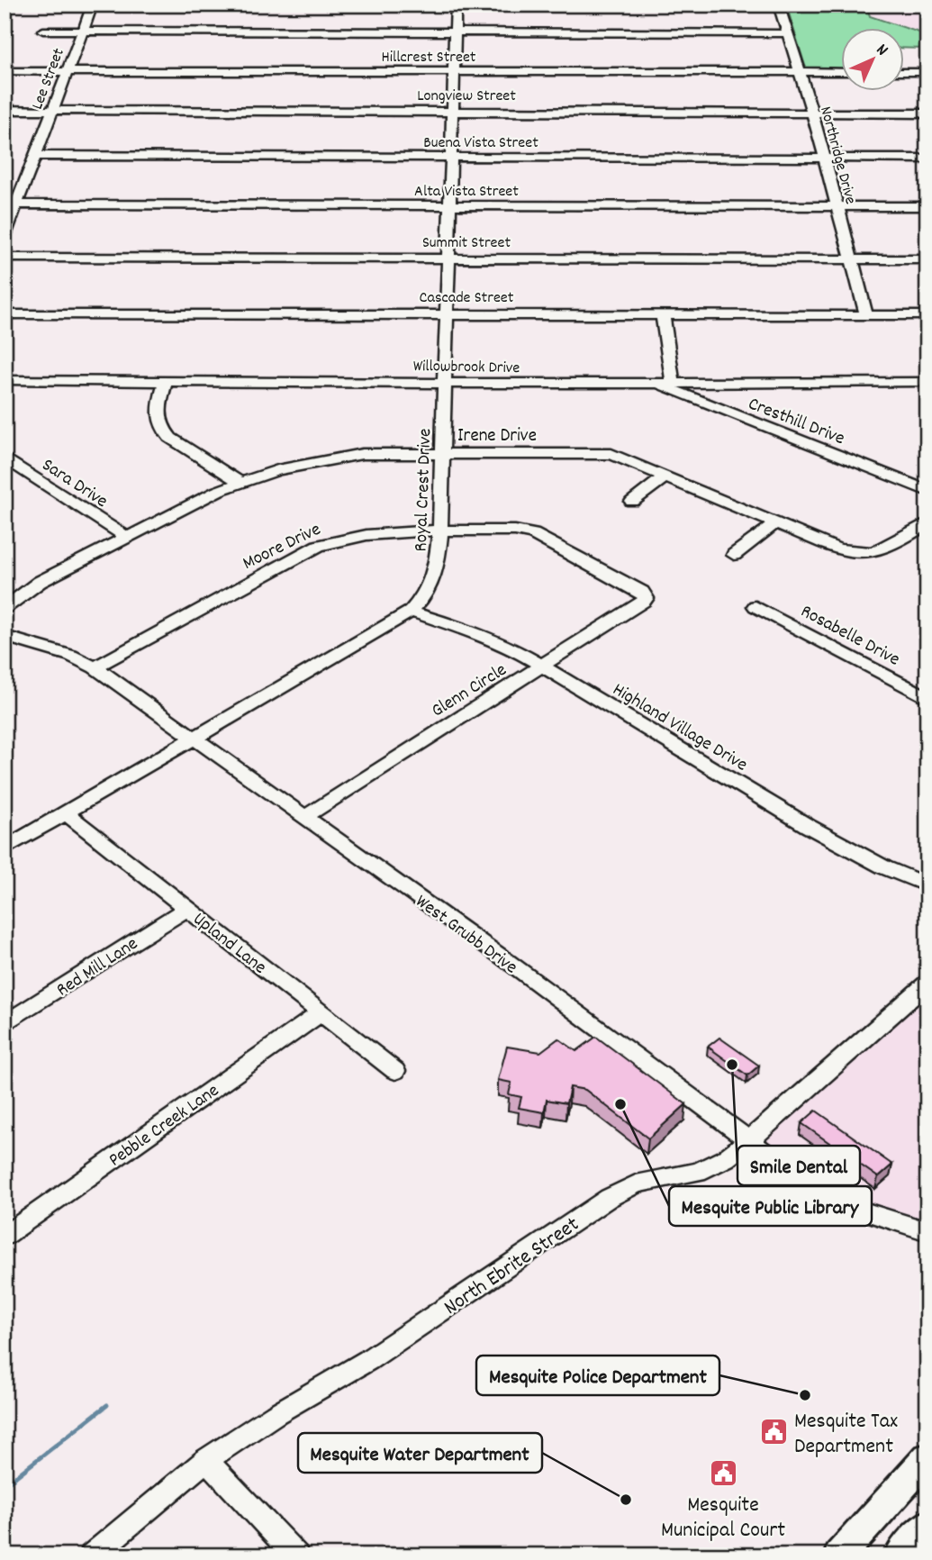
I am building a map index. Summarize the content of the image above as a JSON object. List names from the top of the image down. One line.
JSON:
{"streets":{"street":["Hillcrest Street","Lee Street","Longview Street","Buena Vista Street","Northridge Drive","Alta Vista Street","Summit Street","Cascade Street","Willowbrook Drive","Cresthill Drive","Irene Drive","Sara Drive","Royal Crest Drive","Moore Drive","Rosabelle Drive","Glenn Circle","Highland Village Drive","West Grubb Drive","Upland Lane","Red Mill Lane","Pebble Creek Lane","North Ebrite Street"]},"crossings":[["Hillcrest Street","Lee Street"],["Hillcrest Street","Northridge Drive"],["Hillcrest Street","Royal Crest Drive"],["Lee Street","Longview Street"],["Lee Street","Buena Vista Street"],["Lee Street","Alta Vista Street"],["Longview Street","Northridge Drive"],["Longview Street","Royal Crest Drive"],["Buena Vista Street","Northridge Drive"],["Buena Vista Street","Royal Crest Drive"],["Northridge Drive","Alta Vista Street"],["Northridge Drive","Summit Street"],["Northridge Drive","Cascade Street"],["Alta Vista Street","Royal Crest Drive"],["Summit Street","Royal Crest Drive"],["Cascade Street","Royal Crest Drive"],["Willowbrook Drive","Cresthill Drive"],["Willowbrook Drive","Royal Crest Drive"],["Irene Drive","Sara Drive"],["Irene Drive","Royal Crest Drive"],["Royal Crest Drive","Moore Drive"],["Royal Crest Drive","Highland Village Drive"],["Royal Crest Drive","West Grubb Drive"],["Royal Crest Drive","Upland Lane"],["Moore Drive","Glenn Circle"],["Moore Drive","West Grubb Drive"],["Glenn Circle","Highland Village Drive"],["Glenn Circle","West Grubb Drive"],["West Grubb Drive","North Ebrite Street"],["Upland Lane","Red Mill Lane"],["Upland Lane","Pebble Creek Lane"]],"places":{"other":["Smile Dental","Mesquite Public Library","Mesquite Police Department","Mesquite Water Department"],"public building":["Mesquite Tax Department","Mesquite Municipal Court"]},"north":"top right"}
